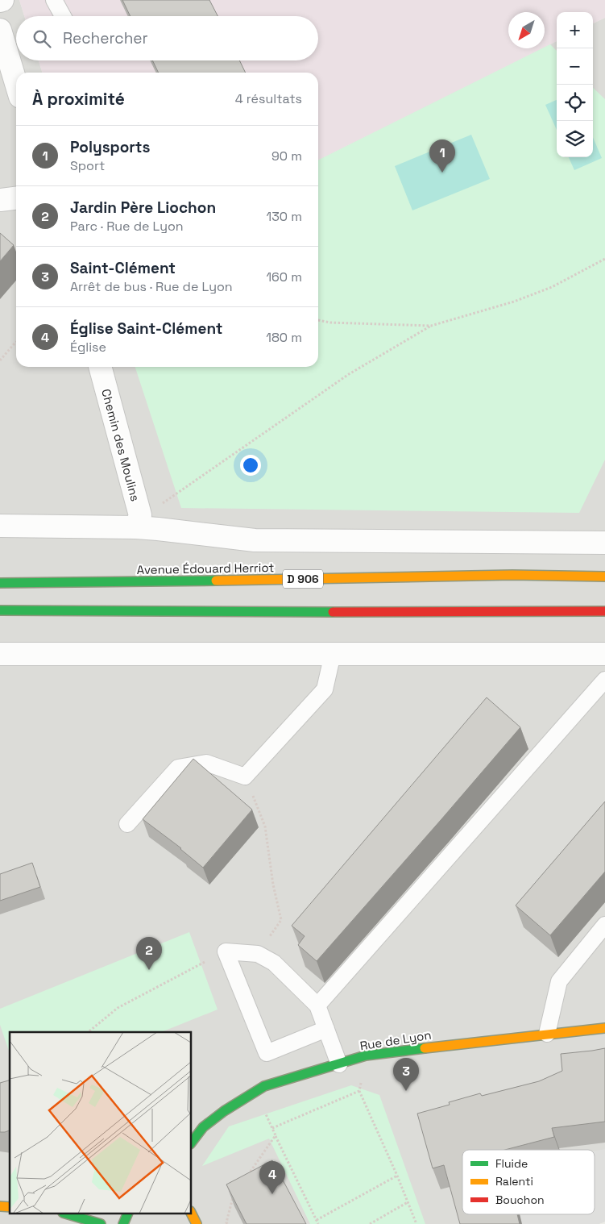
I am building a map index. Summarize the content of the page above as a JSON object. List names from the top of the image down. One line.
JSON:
{"streets":{"main road":["Avenue Édouard Herriot","D 906","Rue de Lyon"],"street":["Chemin des Moulins"]},"legend":["Fluide","Ralenti","Bouchon"],"north":"bottom left","page":{"map_buttons":["+","−"],"search":"Rechercher","heading":["À proximité","4 résultats"],"list":[{"mark":"1","name":"Polysports","note":"Sport","value":"90 m"},{"mark":"2","name":"Jardin Père Liochon","note":"Parc · Rue de Lyon","value":"130 m"},{"mark":"3","name":"Saint-Clément","note":"Arrêt de bus · Rue de Lyon","value":"160 m"},{"mark":"4","name":"Église Saint-Clément","note":"Église","value":"180 m"}],"pins":["1","2","3","4"]}}
